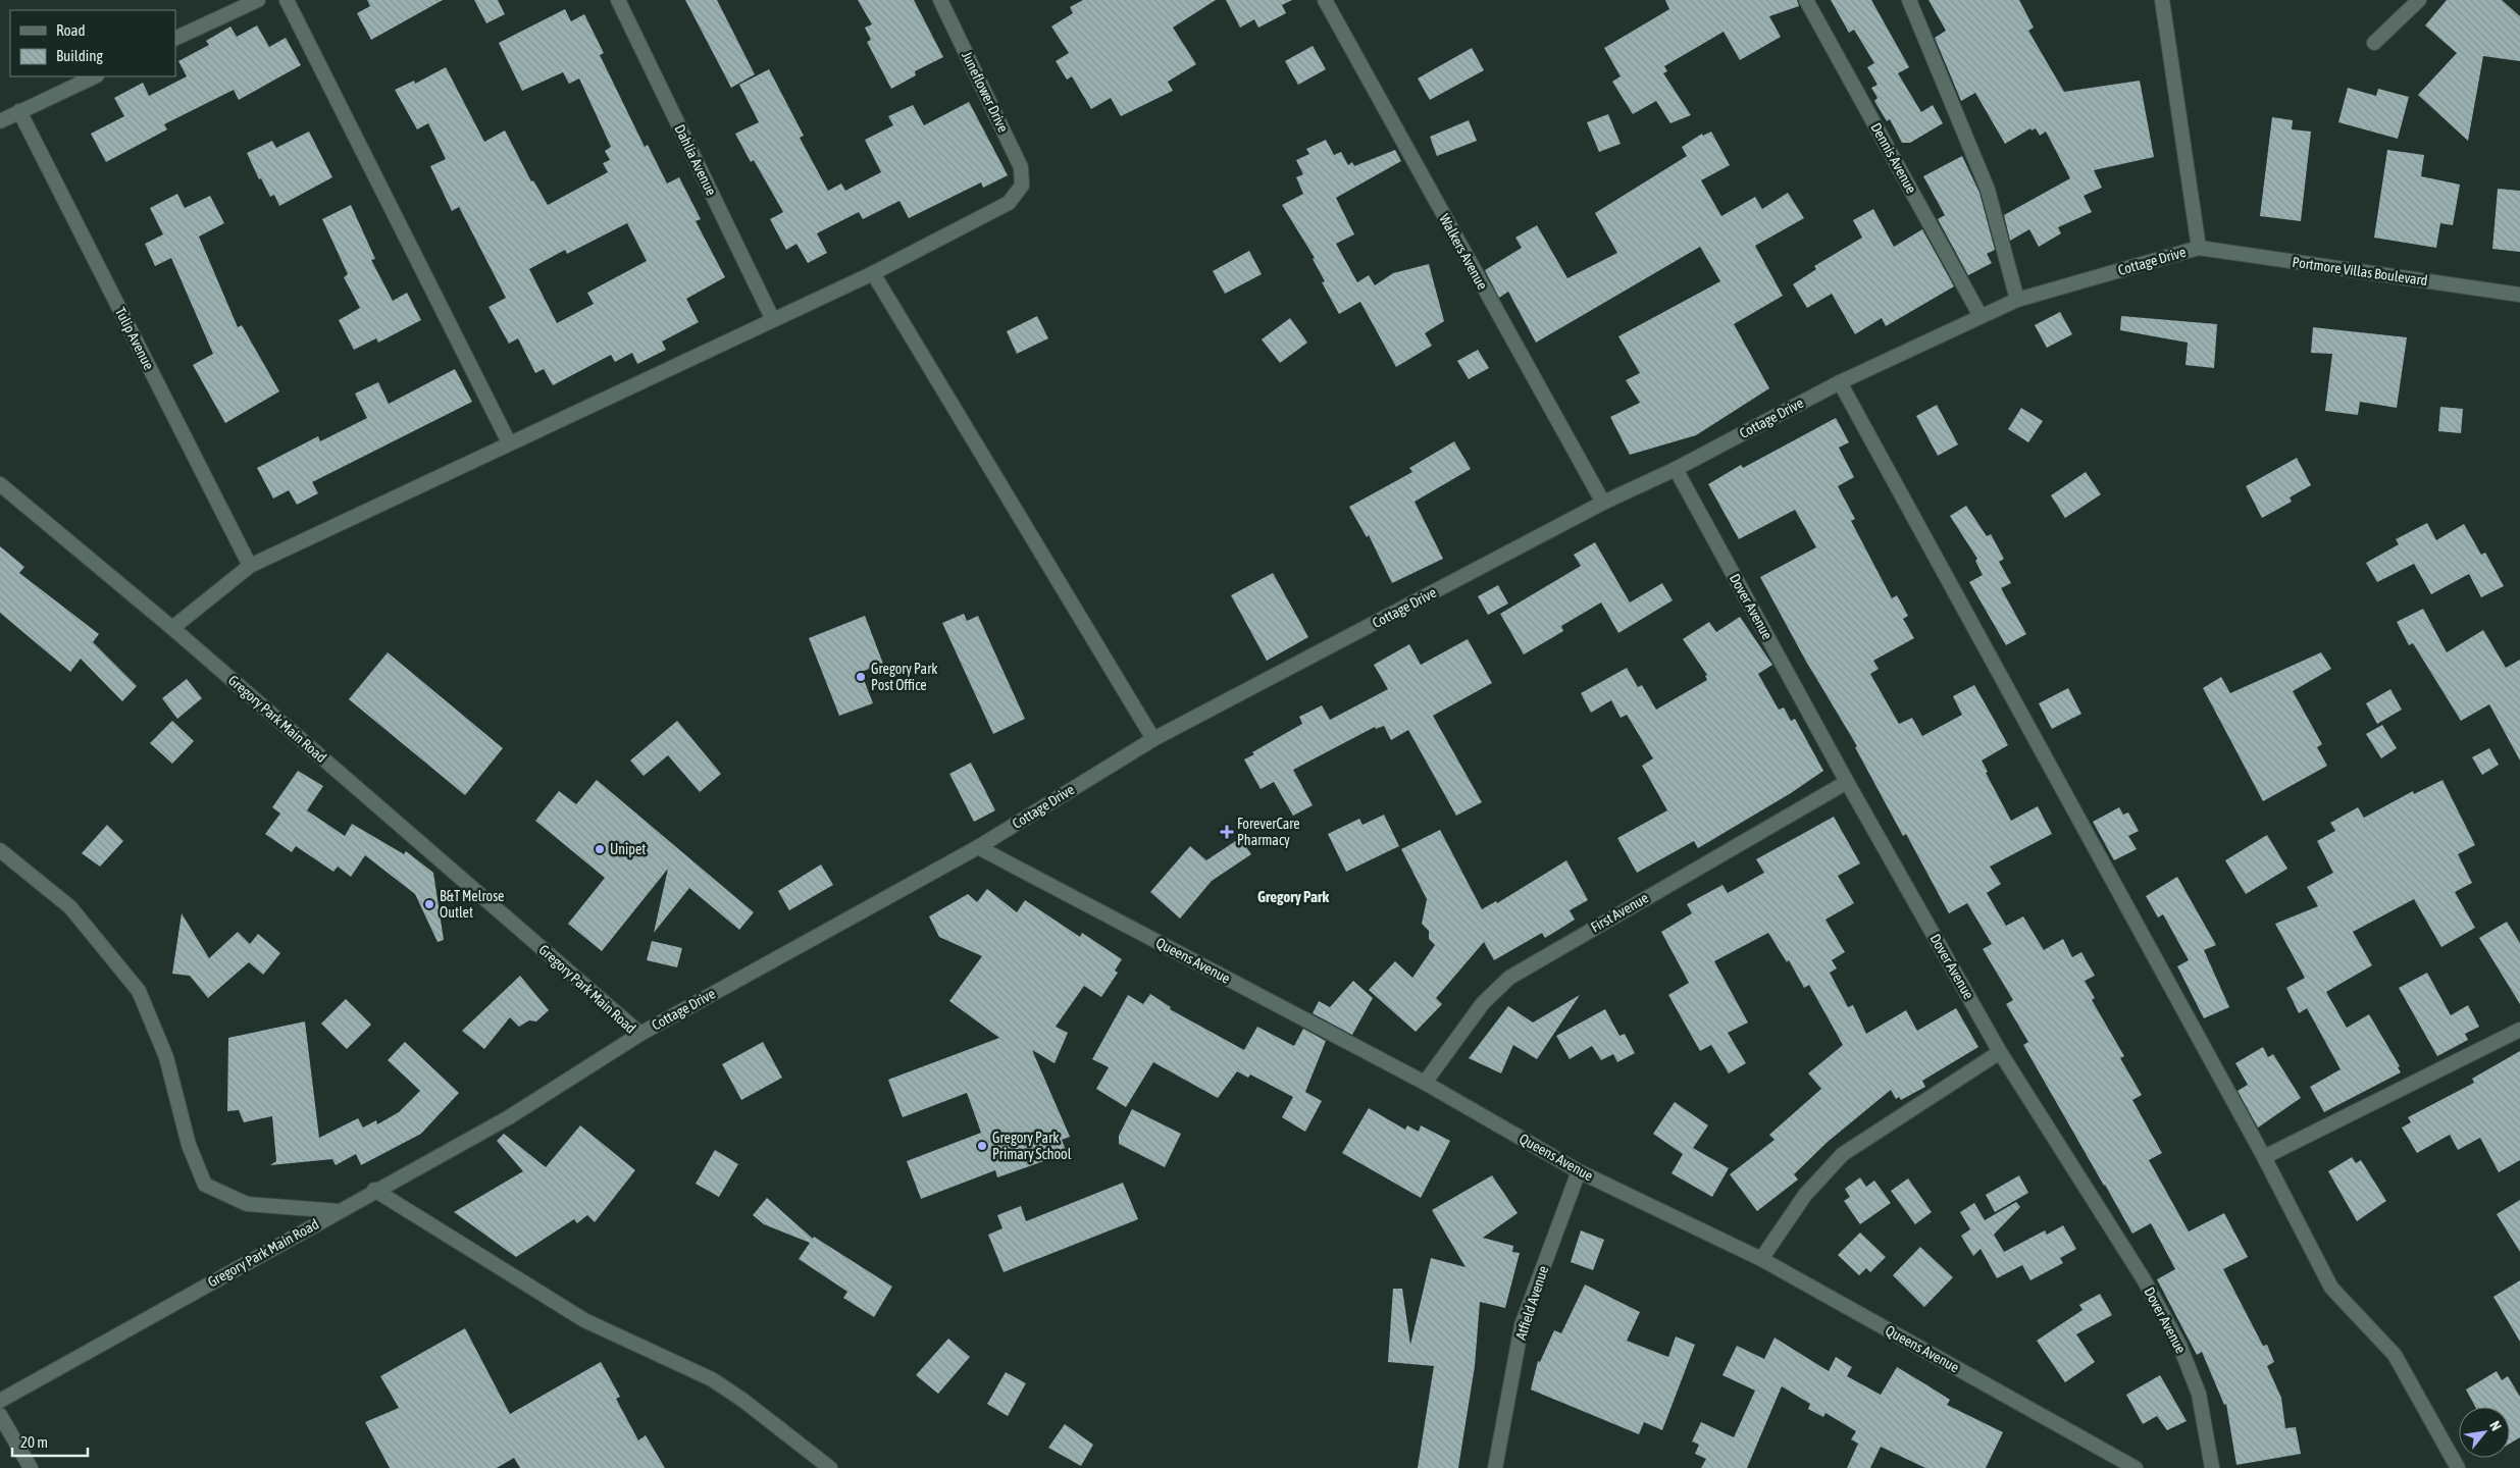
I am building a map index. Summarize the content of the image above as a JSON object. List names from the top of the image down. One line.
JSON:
{"streets":{"street":["Juneflower Drive","Dennis Avenue","Dahlia Avenue","Walkers Avenue","Cottage Drive","Portmore Villas Boulevard","Tulip Avenue","Dover Avenue","Gregory Park Main Road","First Avenue","Queens Avenue","Atfield Avenue"]},"crossings":[["Dennis Avenue","Cottage Drive"],["Walkers Avenue","Cottage Drive"],["Cottage Drive","Portmore Villas Boulevard"],["Cottage Drive","Dover Avenue"],["Cottage Drive","Gregory Park Main Road"],["Cottage Drive","Queens Avenue"],["Dover Avenue","First Avenue"],["First Avenue","Queens Avenue"],["Queens Avenue","Atfield Avenue"]],"districts":["Gregory Park"],"places":{"other":["Gregory Park Post Office","Unipet","B&T Melrose Outlet","Gregory Park Primary School"],"health":["ForeverCare Pharmacy"]},"legend":["Road","Building"],"scale_bar":"20 m","north":"top right"}
